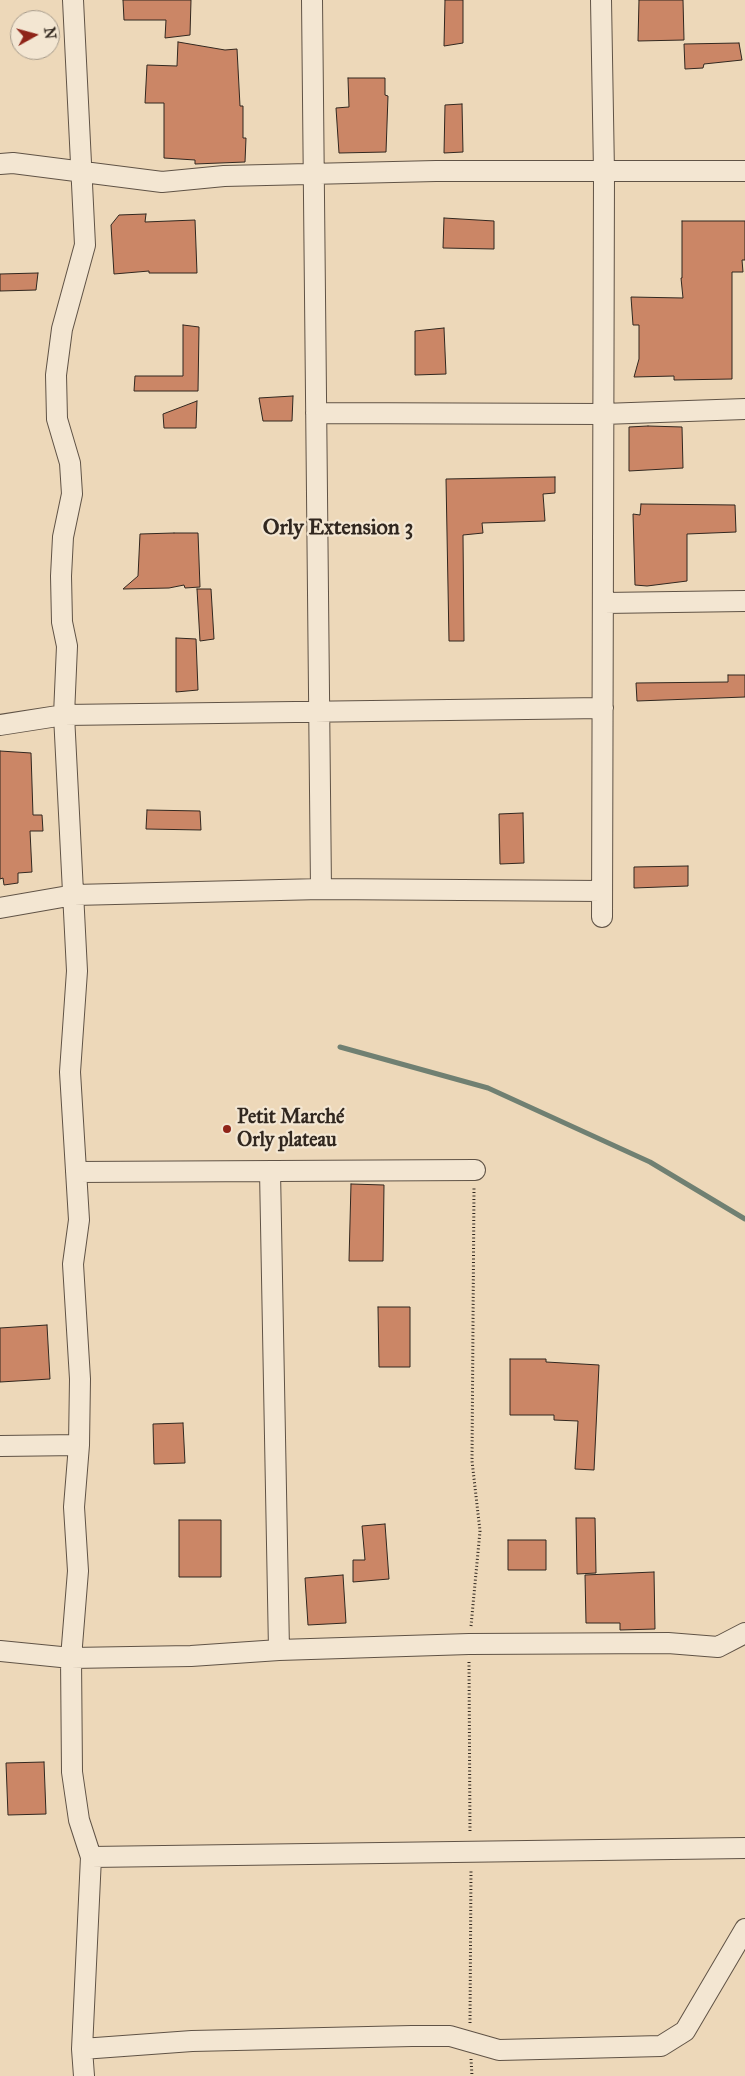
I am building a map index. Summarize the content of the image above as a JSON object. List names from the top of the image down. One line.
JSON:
{"districts":["Orly Extension 3"],"places":["Petit Marché Orly plateau"],"north":"right"}
